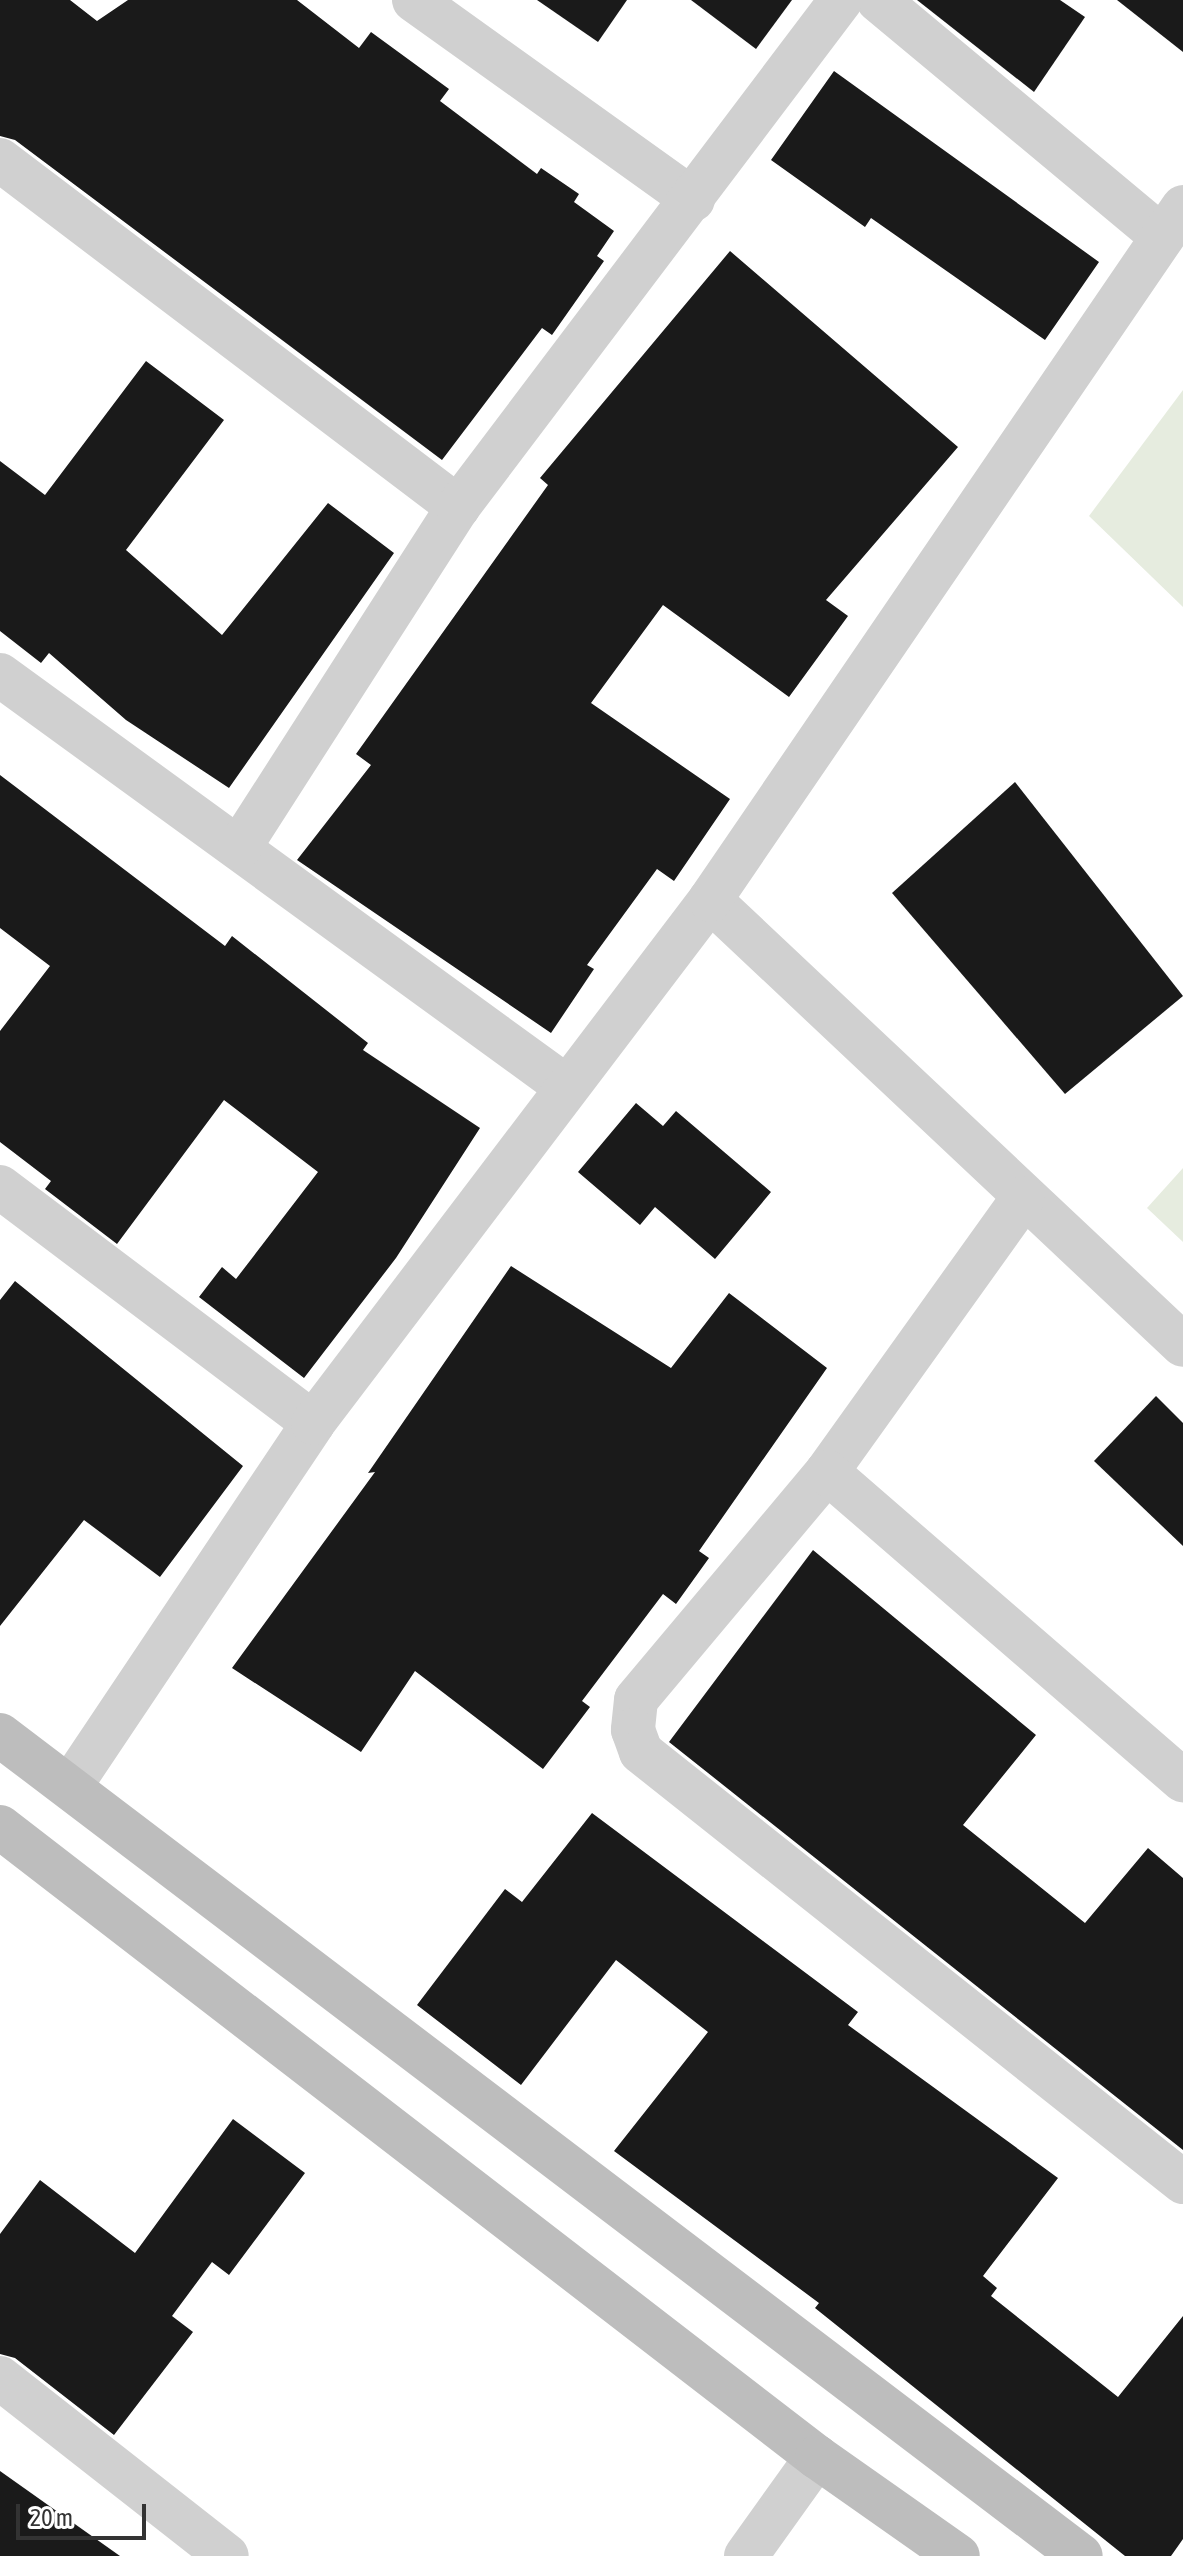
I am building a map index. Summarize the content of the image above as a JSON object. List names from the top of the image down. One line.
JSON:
{"scale_bar":"20 m"}
